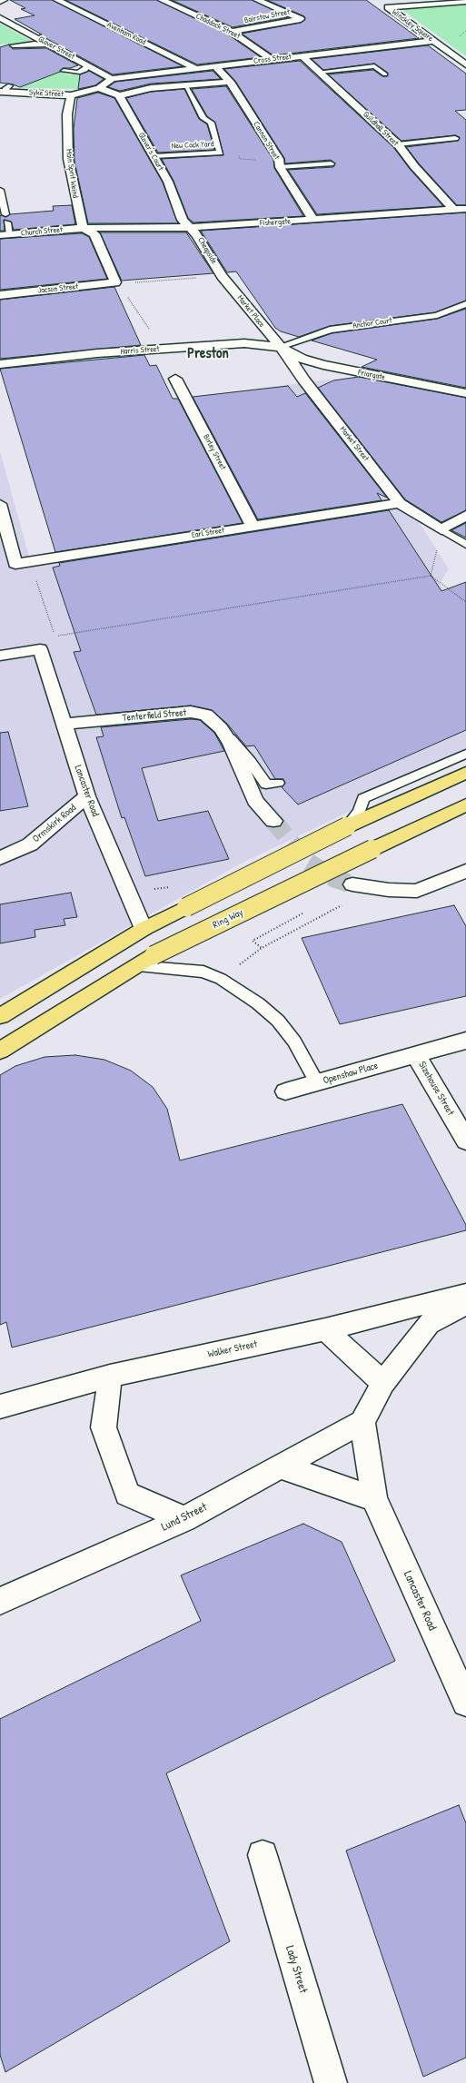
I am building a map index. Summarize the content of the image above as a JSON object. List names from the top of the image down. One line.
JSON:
{"streets":{"highway":["Ring Way"],"street":["Bairstow Street","Winckley Square","Chaddock Street","Avenham Road","Glover Street","Cross Street","Syke Street","Guildhall Street","Cannon Street","Glover's Court","Main Sprit Weind","Fishergate","Church Street","Cheapside","Jacson Street","Market Place","Harris Street","Friargate","Market Street","Birley Street","Earl Street","Tenterfield Street","Lancaster Road","Ormskirk Road","Openshaw Place","Sizehouse Street","Walker Street","Lund Street","Lady Street"],"lane":["New Cock Yard","Anchor Court"]},"crossings":[["Bairstow Street","Chaddock Street"],["Winckley Square","Cross Street"],["Chaddock Street","Cross Street"],["Avenham Road","Cross Street"],["Glover Street","Cross Street"],["Glover Street","Syke Street"],["Cross Street","Syke Street"],["Cross Street","Guildhall Street"],["Cross Street","Cannon Street"],["Syke Street","Main Sprit Weind"],["Guildhall Street","Fishergate"],["Cannon Street","Fishergate"],["New Cock Yard","Glover's Court"],["Glover's Court","Fishergate"],["Glover's Court","Cheapside"],["Main Sprit Weind","Fishergate"],["Main Sprit Weind","Church Street"],["Fishergate","Church Street"],["Fishergate","Cheapside"],["Cheapside","Market Place"],["Market Place","Anchor Court"],["Market Place","Harris Street"],["Market Place","Friargate"],["Market Place","Market Street"],["Anchor Court","Harris Street"],["Anchor Court","Friargate"],["Anchor Court","Market Street"],["Harris Street","Friargate"],["Harris Street","Market Street"],["Friargate","Market Street"],["Market Street","Earl Street"],["Birley Street","Earl Street"],["Tenterfield Street","Lancaster Road"],["Lancaster Road","Ormskirk Road"],["Lancaster Road","Lund Street"],["Openshaw Place","Sizehouse Street"]],"districts":["Preston"]}
